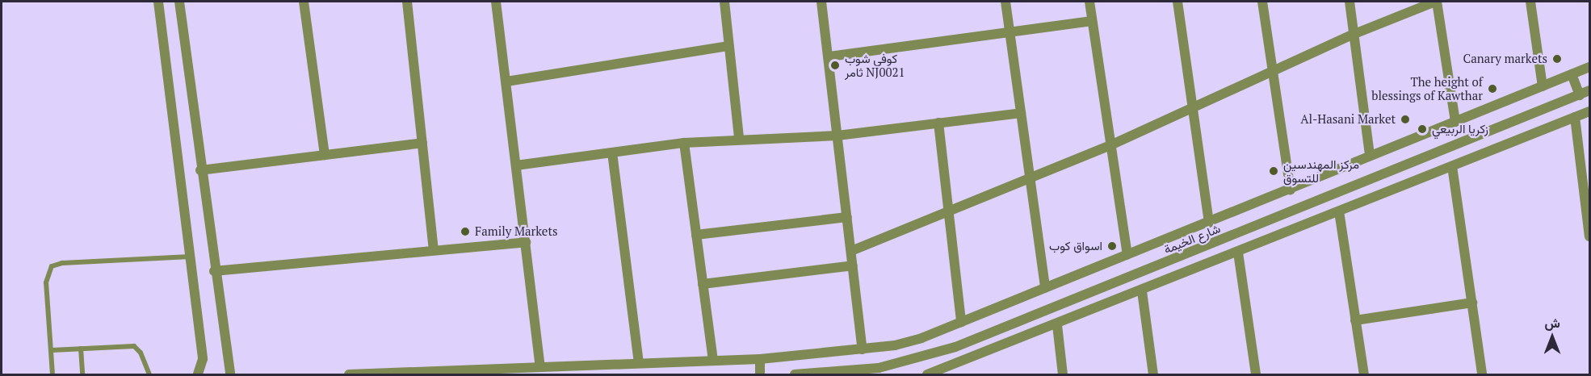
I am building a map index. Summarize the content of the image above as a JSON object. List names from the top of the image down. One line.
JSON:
{"streets":{"street":["شارع الخيمة"]},"places":["Canary markets","كوفي شوب ثامر NJ0021","The height of blessings of Kawthar","Al-Hasani Market","زكريا الربيعي","مركز المهندسين للتسوق","Family Markets","اسواق كوب"],"north":"top"}
